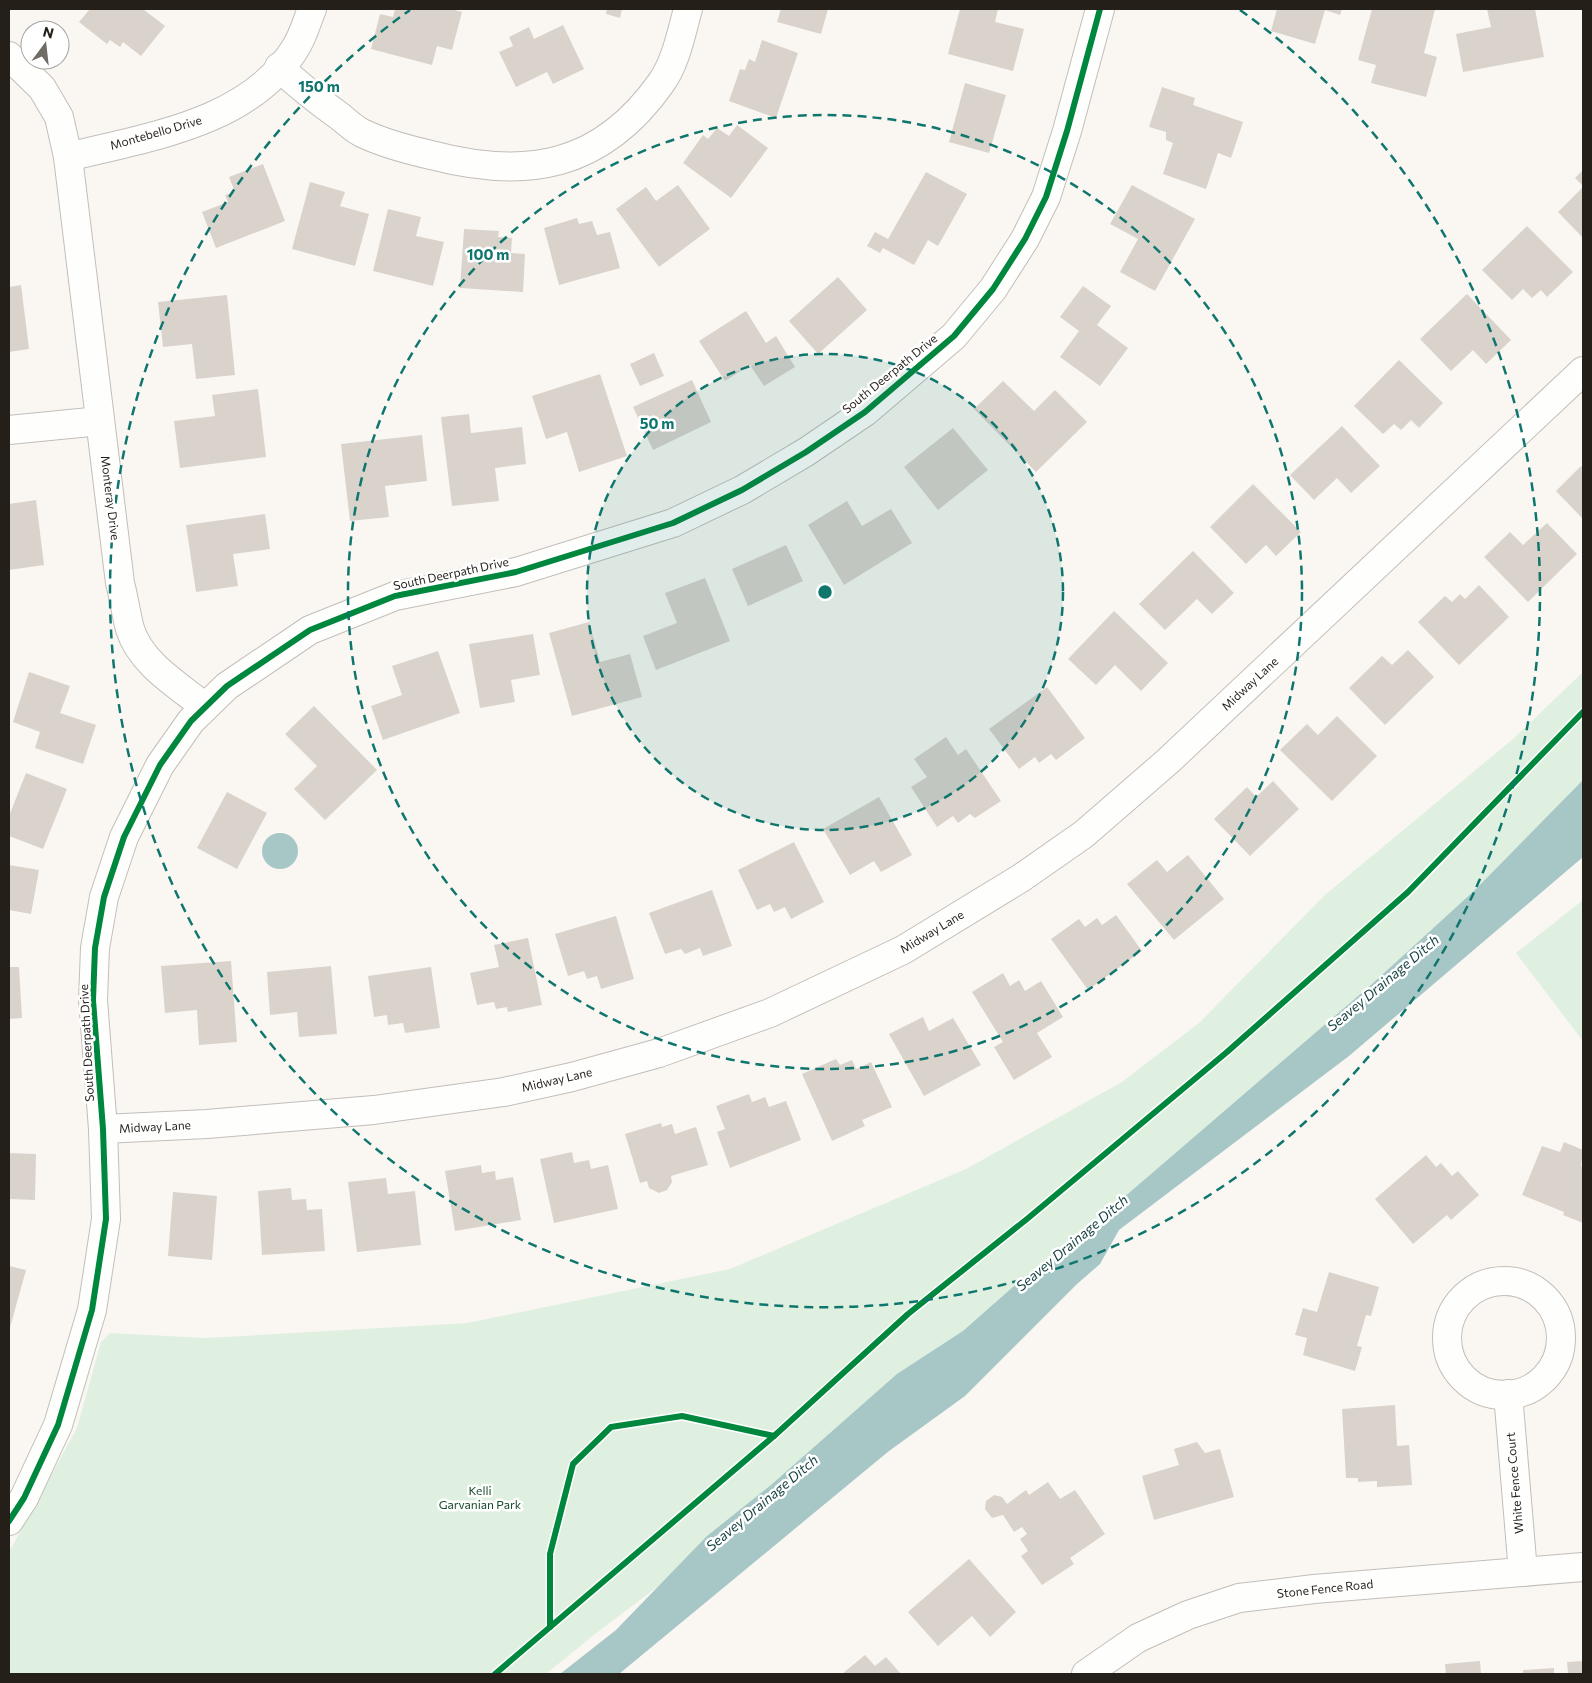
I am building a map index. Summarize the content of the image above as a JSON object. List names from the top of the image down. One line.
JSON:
{"streets":{"street":["Montebello Drive","South Deerpath Drive","Monteray Drive","Midway Lane","White Fence Court","Stone Fence Road"]},"crossings":[["Montebello Drive","Monteray Drive"],["South Deerpath Drive","Monteray Drive"],["South Deerpath Drive","Midway Lane"],["White Fence Court","Stone Fence Road"]],"water":["Seavey Drainage Ditch"],"parks":["Kelli Garvanian Park"],"north":"top","rings":["150 m","100 m","50 m"]}
